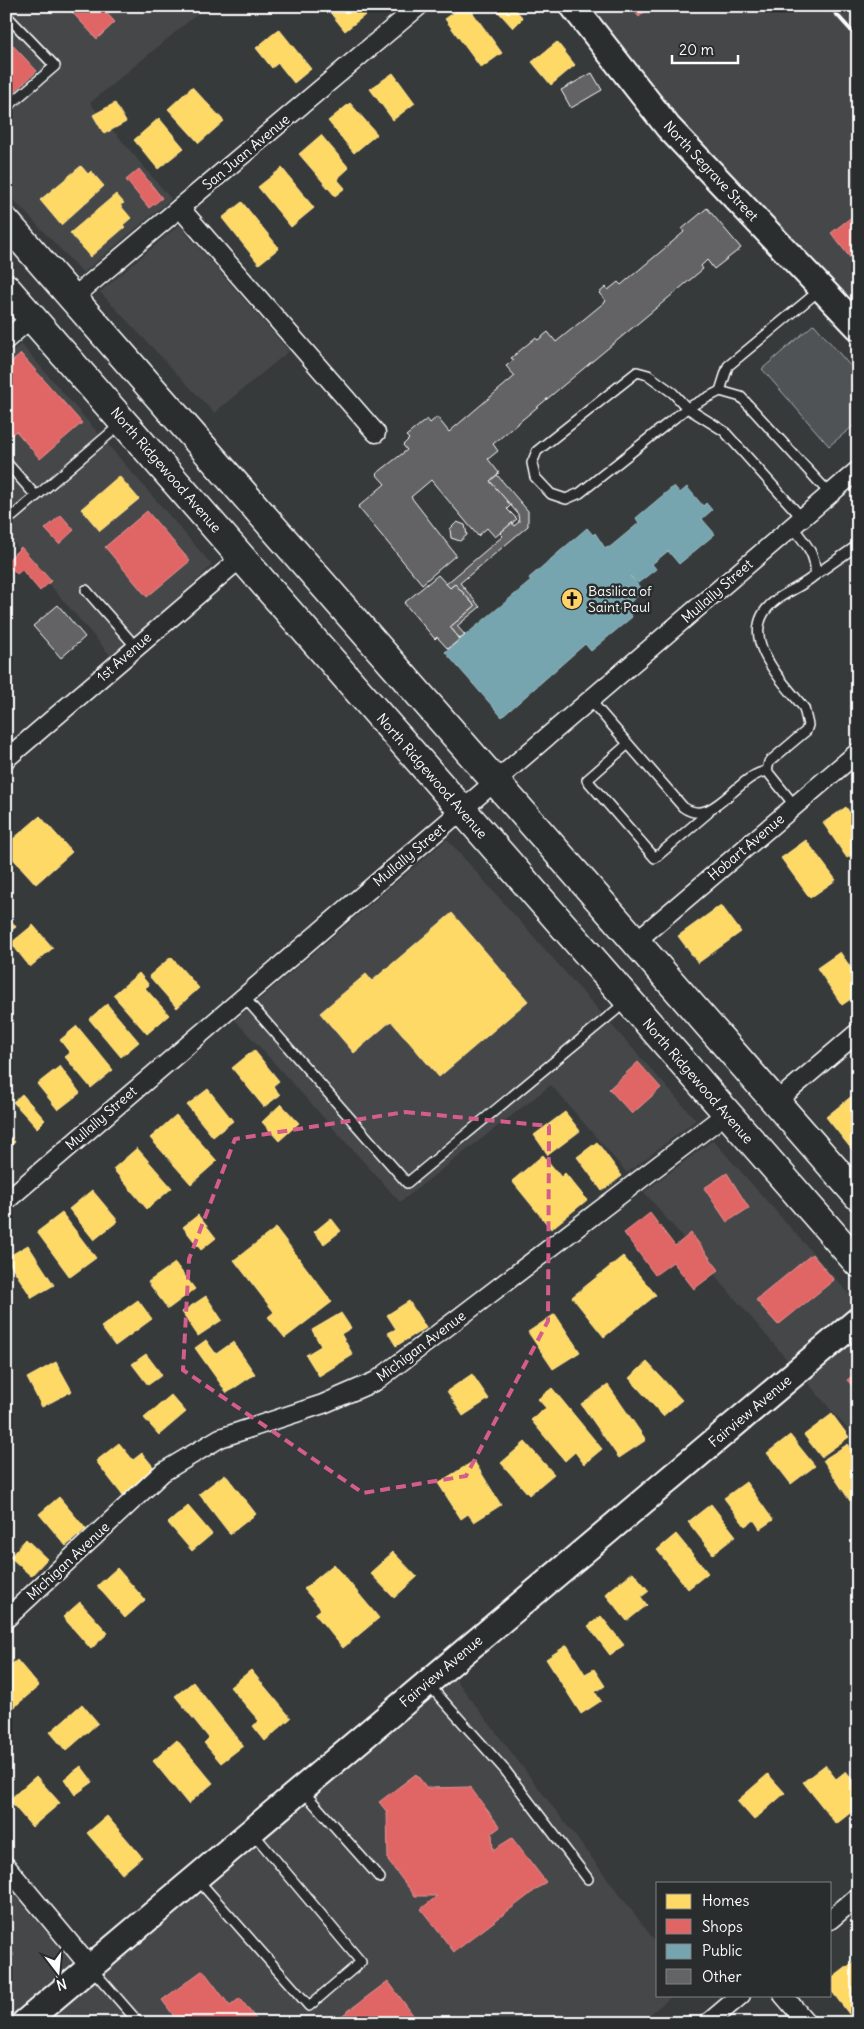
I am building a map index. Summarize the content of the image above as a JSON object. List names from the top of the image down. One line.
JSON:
{"streets":{"main road":["North Segrave Street","North Ridgewood Avenue","Fairview Avenue"],"street":["San Juan Avenue","Mullally Street","1st Avenue","Hobart Avenue","Michigan Avenue"]},"crossings":[["North Ridgewood Avenue","Mullally Street"],["North Ridgewood Avenue","1st Avenue"],["North Ridgewood Avenue","Michigan Avenue"]],"places":{"church":["Basilica of Saint Paul"]},"legend":["Homes","Shops","Public","Other"],"scale_bar":"20 m","north":"bottom"}
